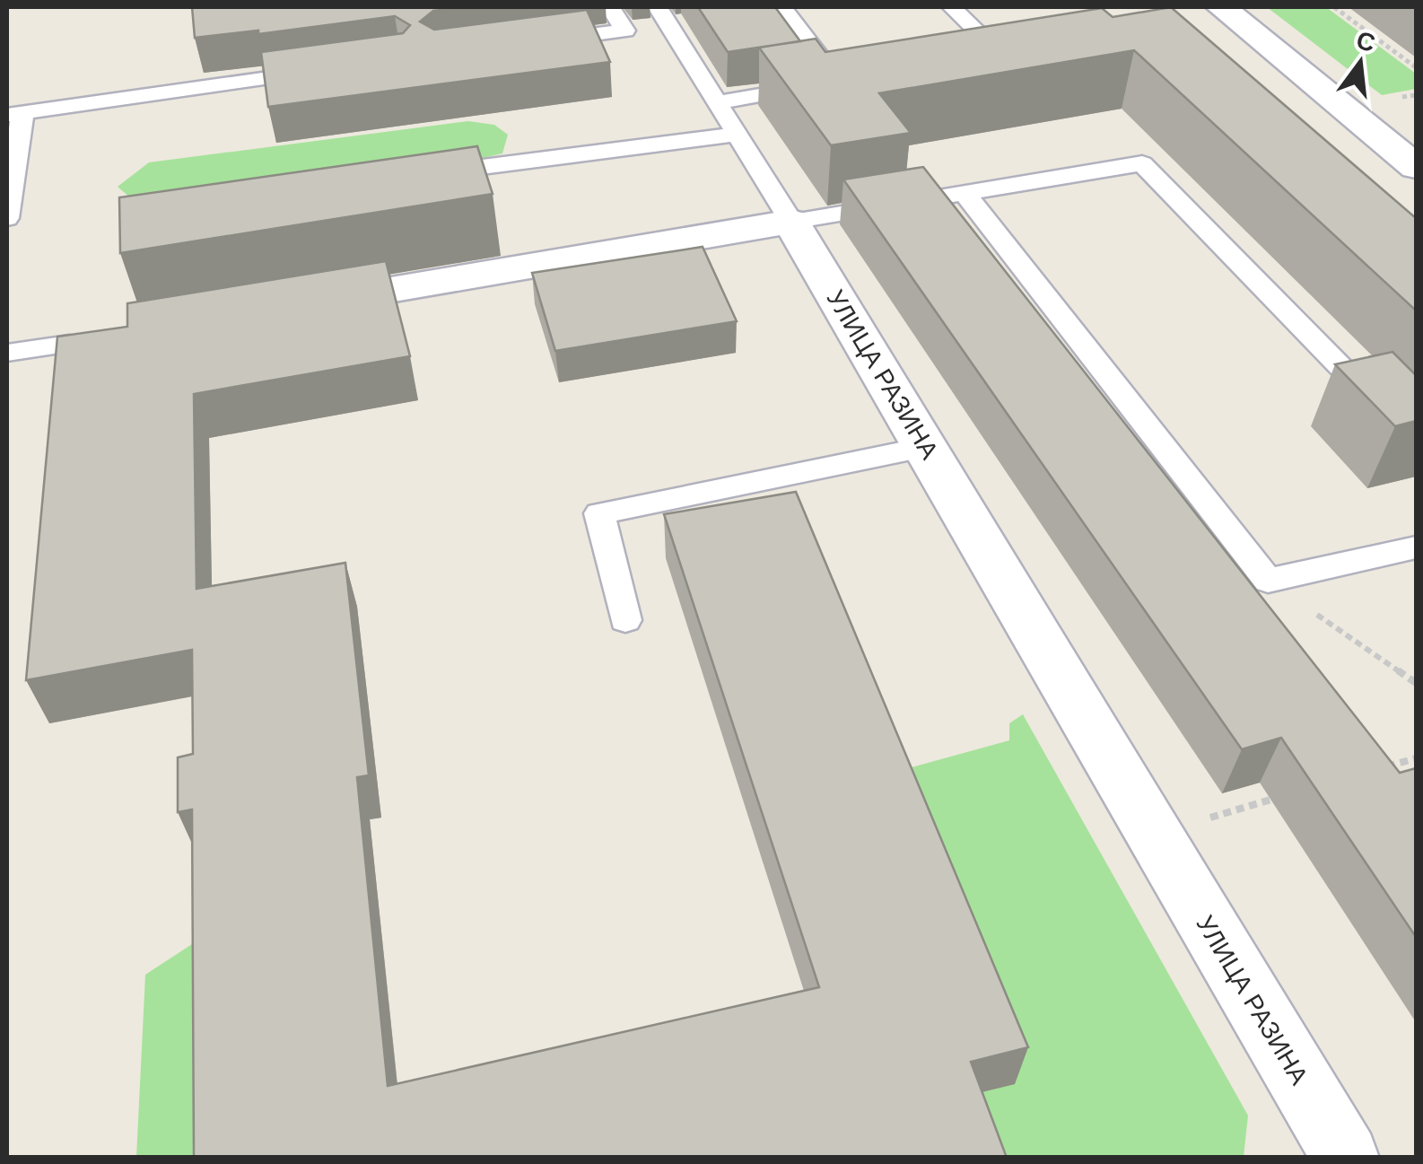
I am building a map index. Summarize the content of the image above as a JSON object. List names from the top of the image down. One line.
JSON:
{"streets":{"street":["УЛИЦА РАЗИНА"]},"north":"top"}
